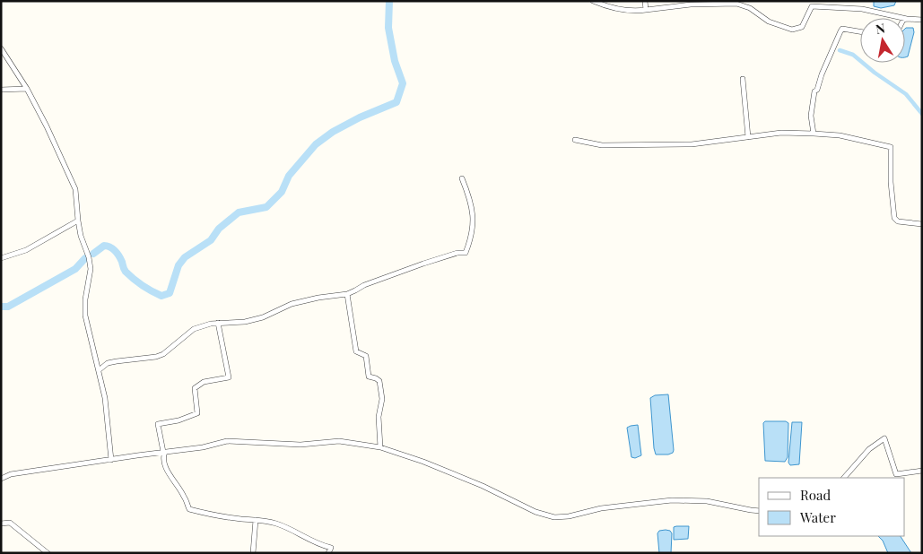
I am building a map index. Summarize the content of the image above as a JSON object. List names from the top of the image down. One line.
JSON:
{"legend":["Road","Water"],"north":"top"}
